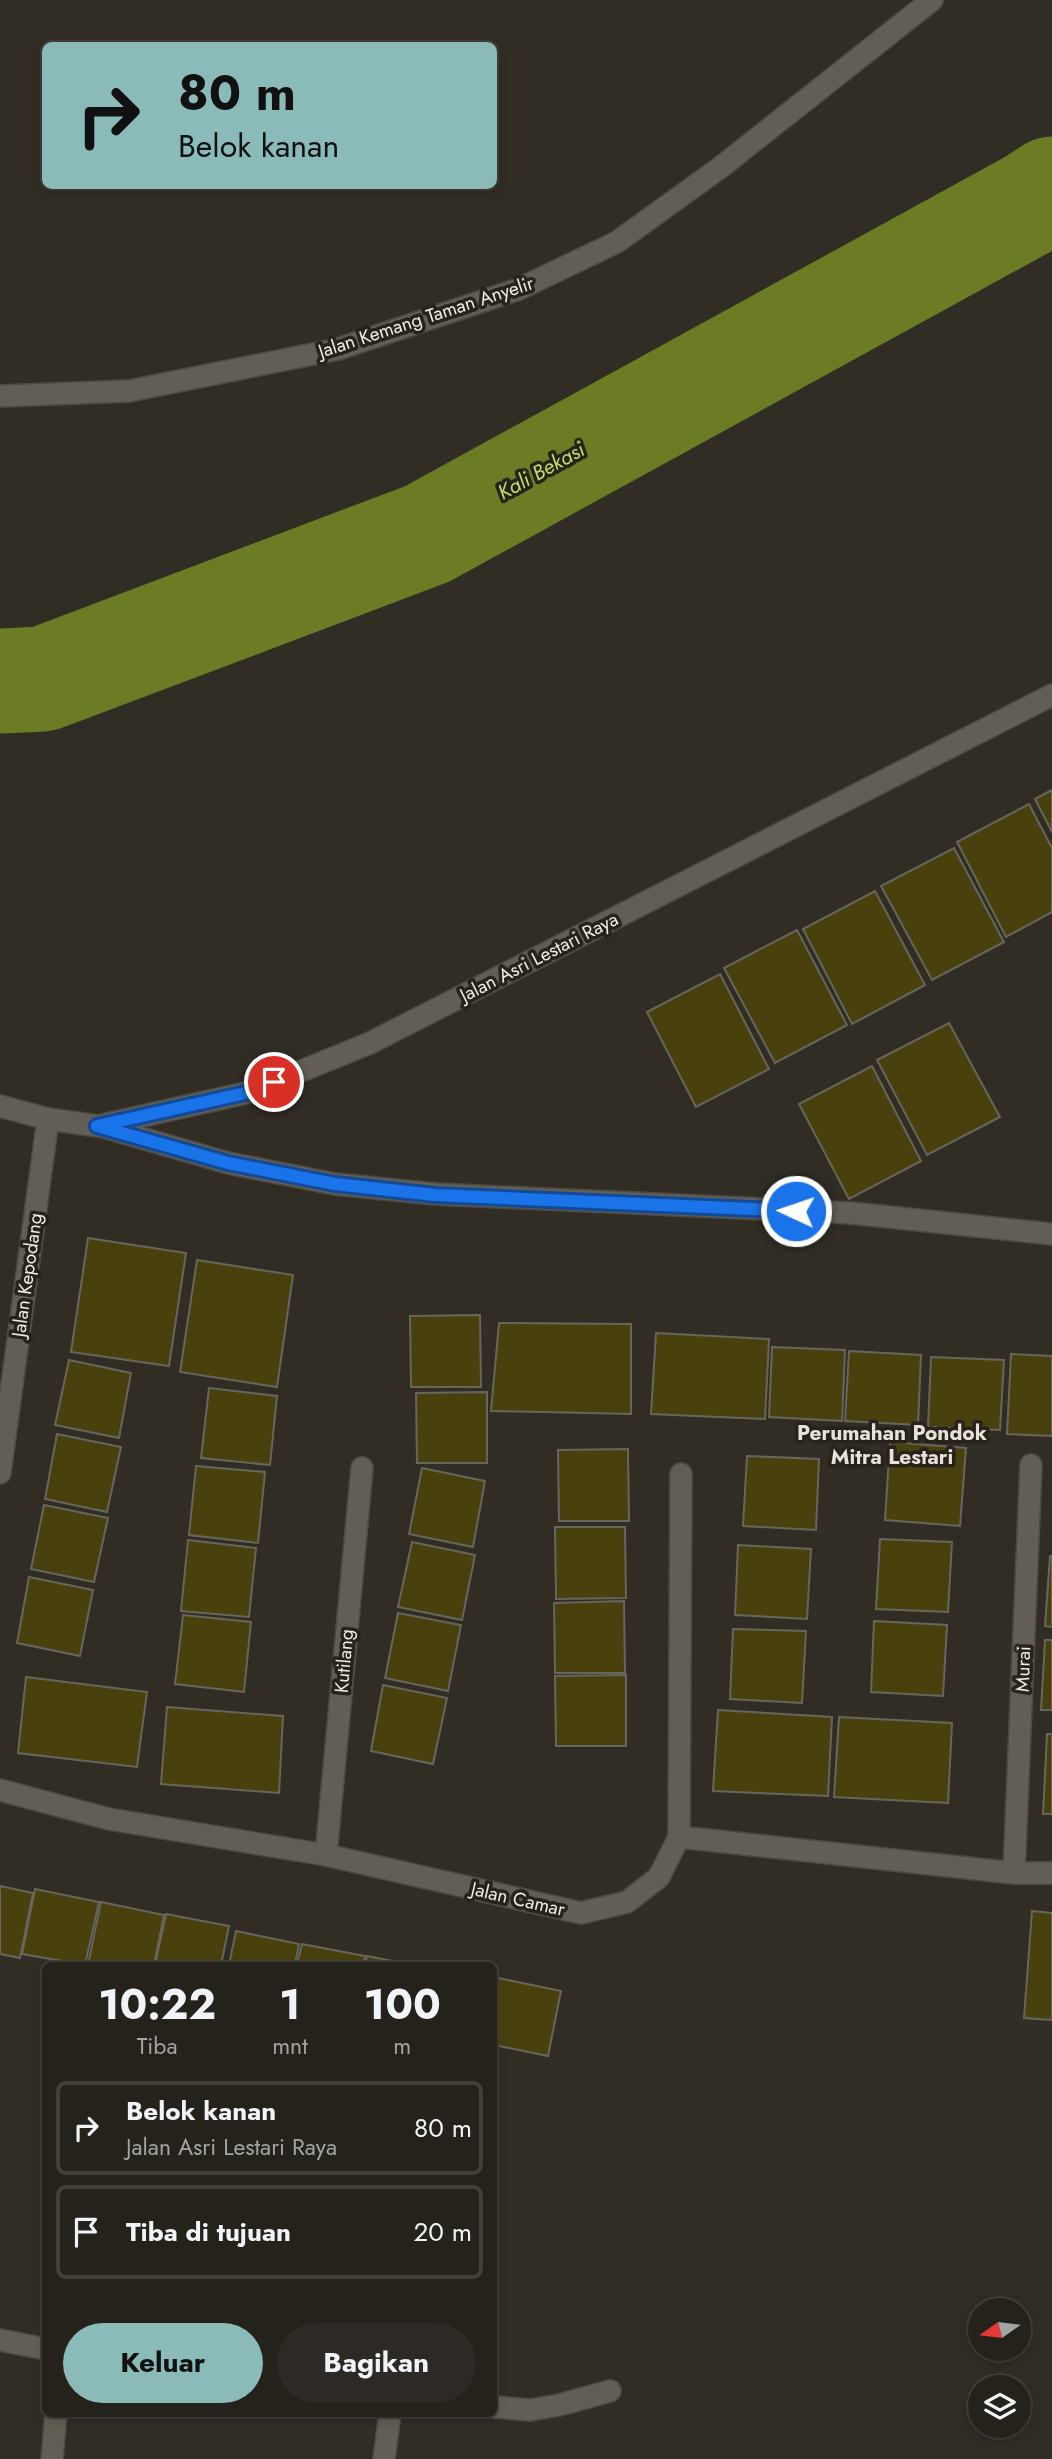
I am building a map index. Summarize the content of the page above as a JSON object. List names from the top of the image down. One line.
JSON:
{"streets":{"street":["Jalan Kemang Taman Anyelir","Jalan Asri Lestari Raya","Jalan Kepodang","Kutilang","Murai","Jalan Camar"]},"crossings":[["Jalan Asri Lestari Raya","Jalan Kepodang"],["Kutilang","Jalan Camar"]],"districts":["Perumahan Pondok Mitra Lestari"],"water":["Kali Bekasi"],"north":"left","page":{"turn":["80 m","Belok kanan"],"eta":["10:22","Tiba","1","mnt","100","m"],"list":[{"name":"Belok kanan","note":"Jalan Asri Lestari Raya","value":"80 m"},{"name":"Tiba di tujuan","value":"20 m"}],"buttons":["Keluar","Bagikan"]}}
